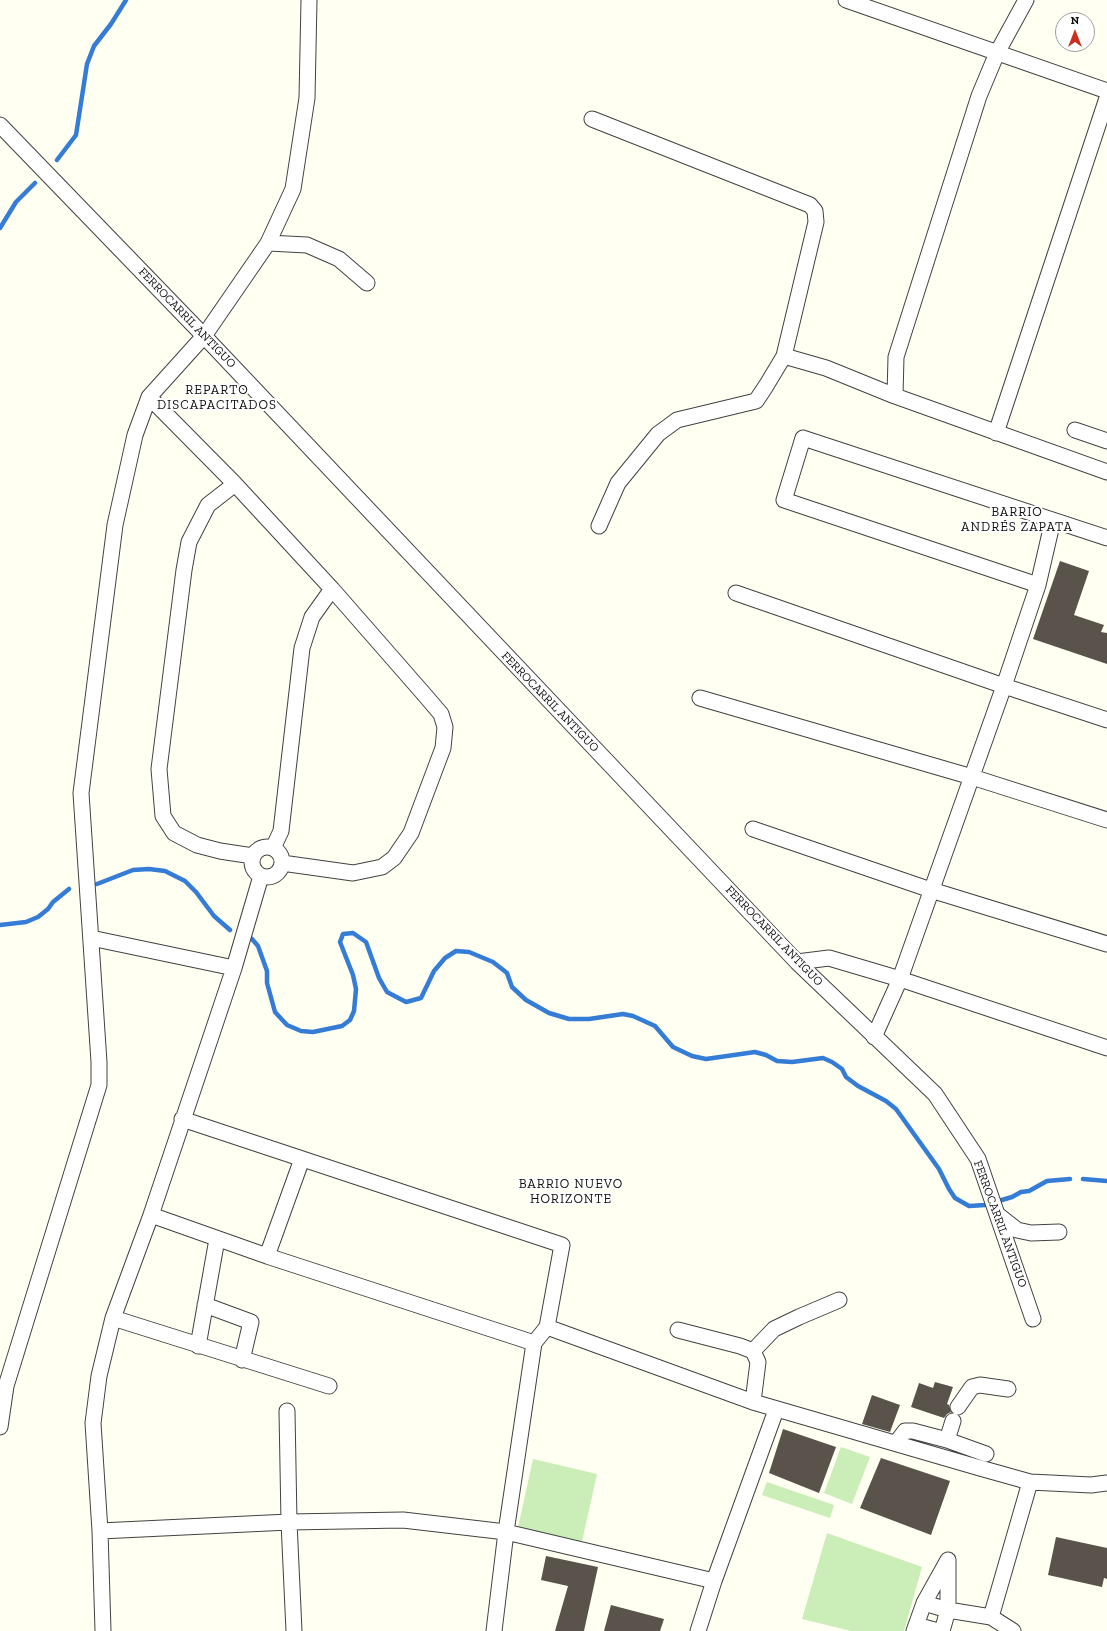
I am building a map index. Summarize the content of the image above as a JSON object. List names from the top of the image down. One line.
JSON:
{"streets":{"street":["FERROCARRIL ANTIGUO"]},"districts":["REPARTO DISCAPACITADOS","BARRIO ANDRÉS ZAPATA","BARRIO NUEVO HORIZONTE"],"north":"top"}
